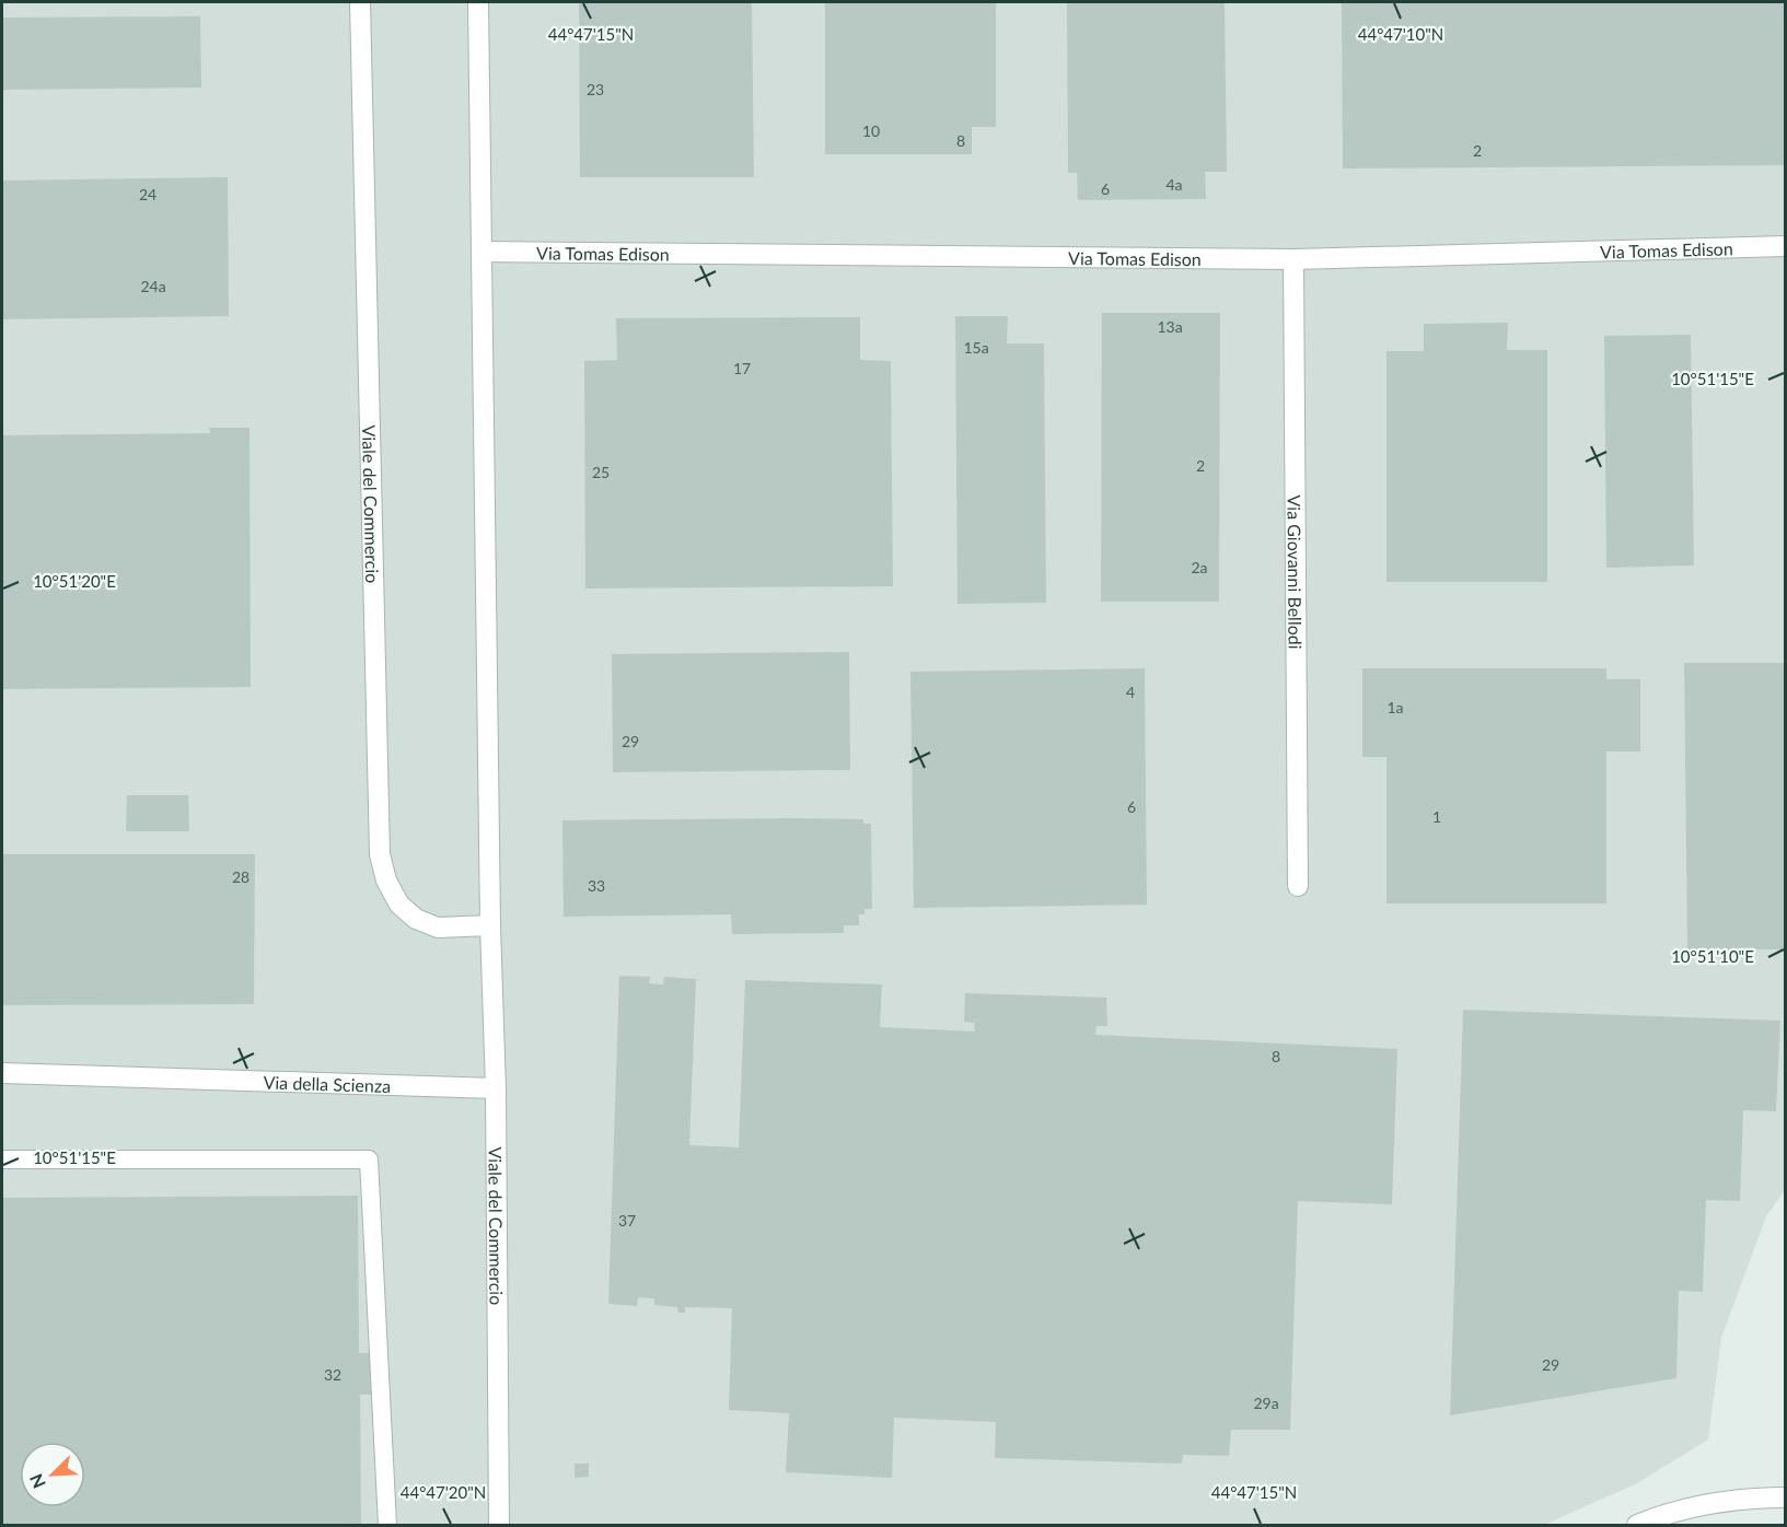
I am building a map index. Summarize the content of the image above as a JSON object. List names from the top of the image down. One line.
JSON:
{"streets":{"street":["Via Tomas Edison","Viale del Commercio","Via Giovanni Bellodi","Via della Scienza"]},"crossings":[["Via Tomas Edison","Viale del Commercio"],["Via Tomas Edison","Via Giovanni Bellodi"],["Viale del Commercio","Via della Scienza"]],"house_numbers":["23","10","8","2","4a","6","24","24a","13a","15a","17","2","25","2a","4","1a","29","6","1","28","33","8","37","29","32","29a"],"north":"bottom left","coordinates":["44°47'15\"N","44°47'10\"N","10°51'15\"E","10°51'20\"E","10°51'10\"E","44°47'20\"N"]}
